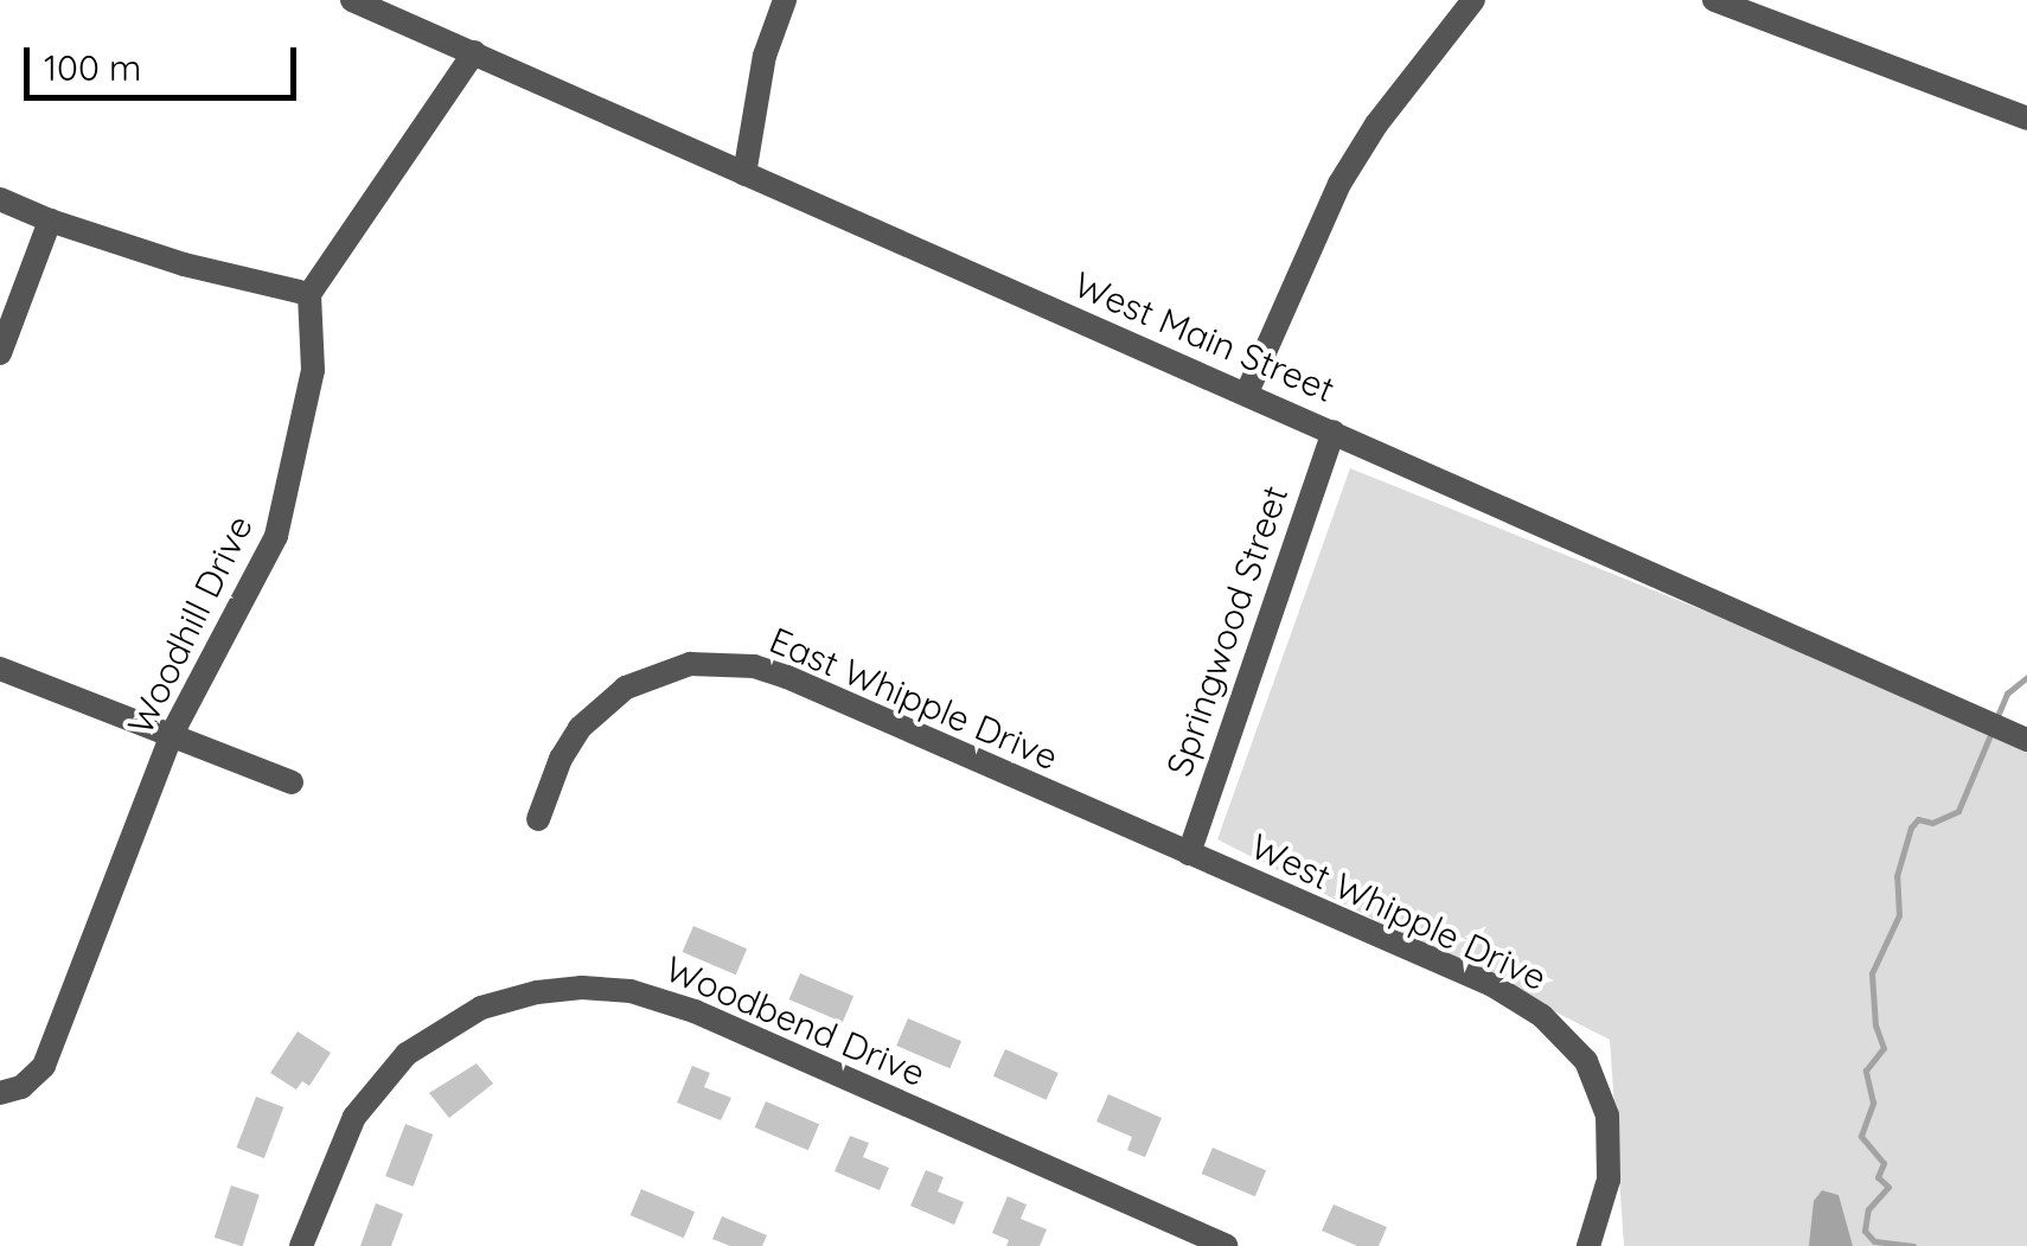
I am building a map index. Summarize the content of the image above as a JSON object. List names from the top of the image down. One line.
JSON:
{"streets":{"street":["West Main Street","Woodhill Drive","Springwood Street","East Whipple Drive","West Whipple Drive","Woodbend Drive"]},"crossings":[["West Main Street","Springwood Street"],["Springwood Street","East Whipple Drive"],["Springwood Street","West Whipple Drive"],["East Whipple Drive","West Whipple Drive"]],"scale_bar":"100 m"}
